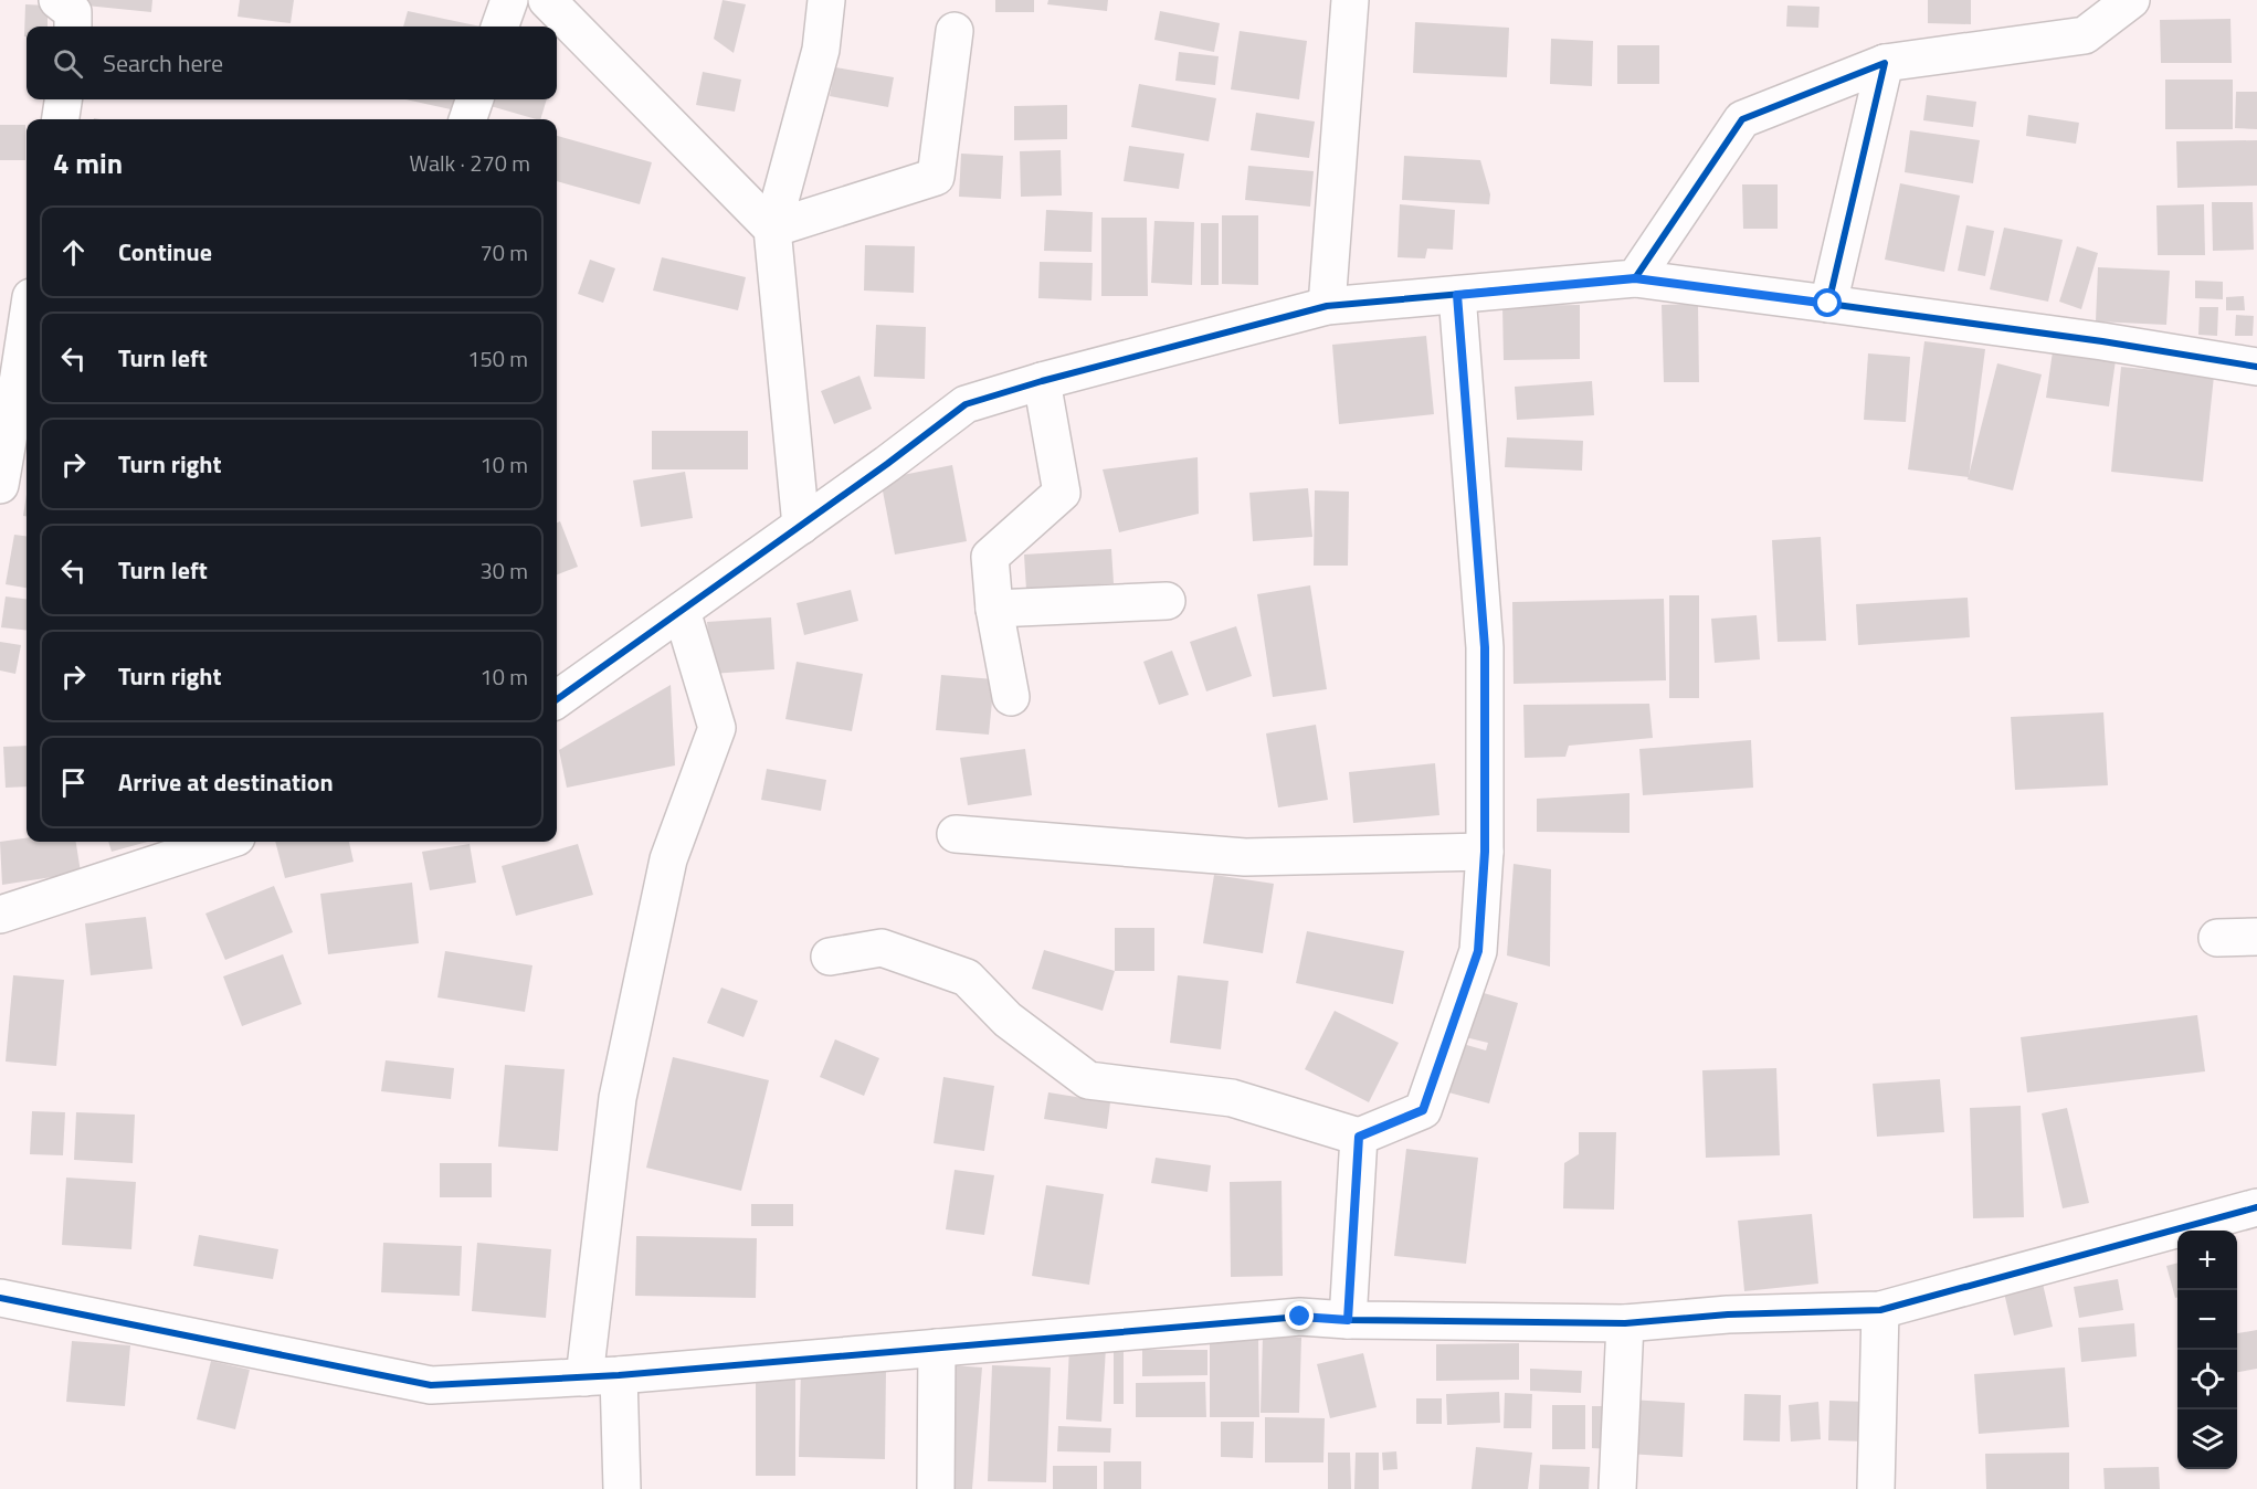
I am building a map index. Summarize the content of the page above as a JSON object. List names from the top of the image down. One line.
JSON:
{"page":{"search":"Search here","heading":["4 min","Walk · 270 m"],"list":[["Continue","70 m"],["Turn left","150 m"],["Turn right","10 m"],["Turn left","30 m"],["Turn right","10 m"],"Arrive at destination"],"map_buttons":["+","−"]}}
